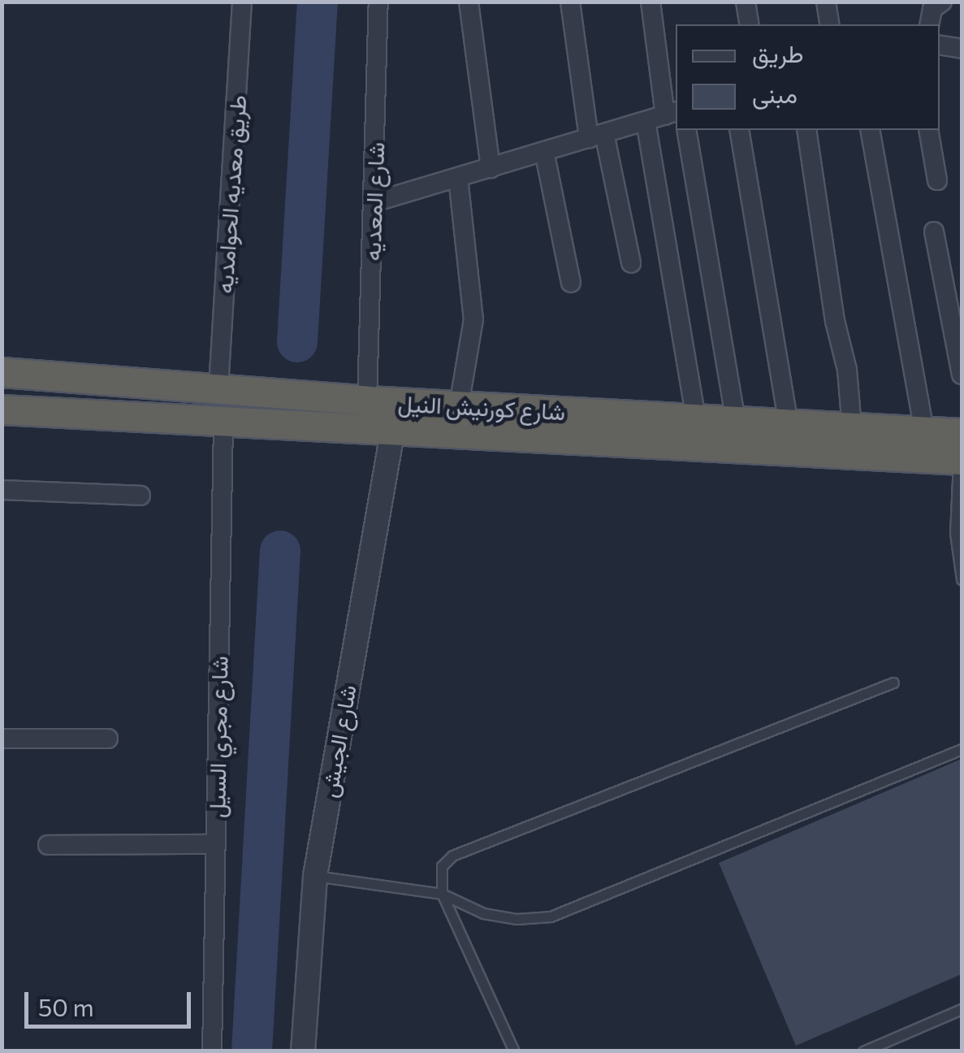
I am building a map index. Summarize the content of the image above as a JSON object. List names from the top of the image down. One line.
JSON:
{"streets":{"highway":["شارع كورنيش النيل"],"street":["طريق معديه الحوامديه","شارع المعديه","شارع مجري السيل","شارع الجيش"]},"crossings":[["طريق معديه الحوامديه","شارع كورنيش النيل"],["شارع المعديه","شارع كورنيش النيل"],["شارع كورنيش النيل","شارع مجري السيل"],["شارع كورنيش النيل","شارع الجيش"]],"legend":["طريق","مبنى"],"scale_bar":"50 m"}
